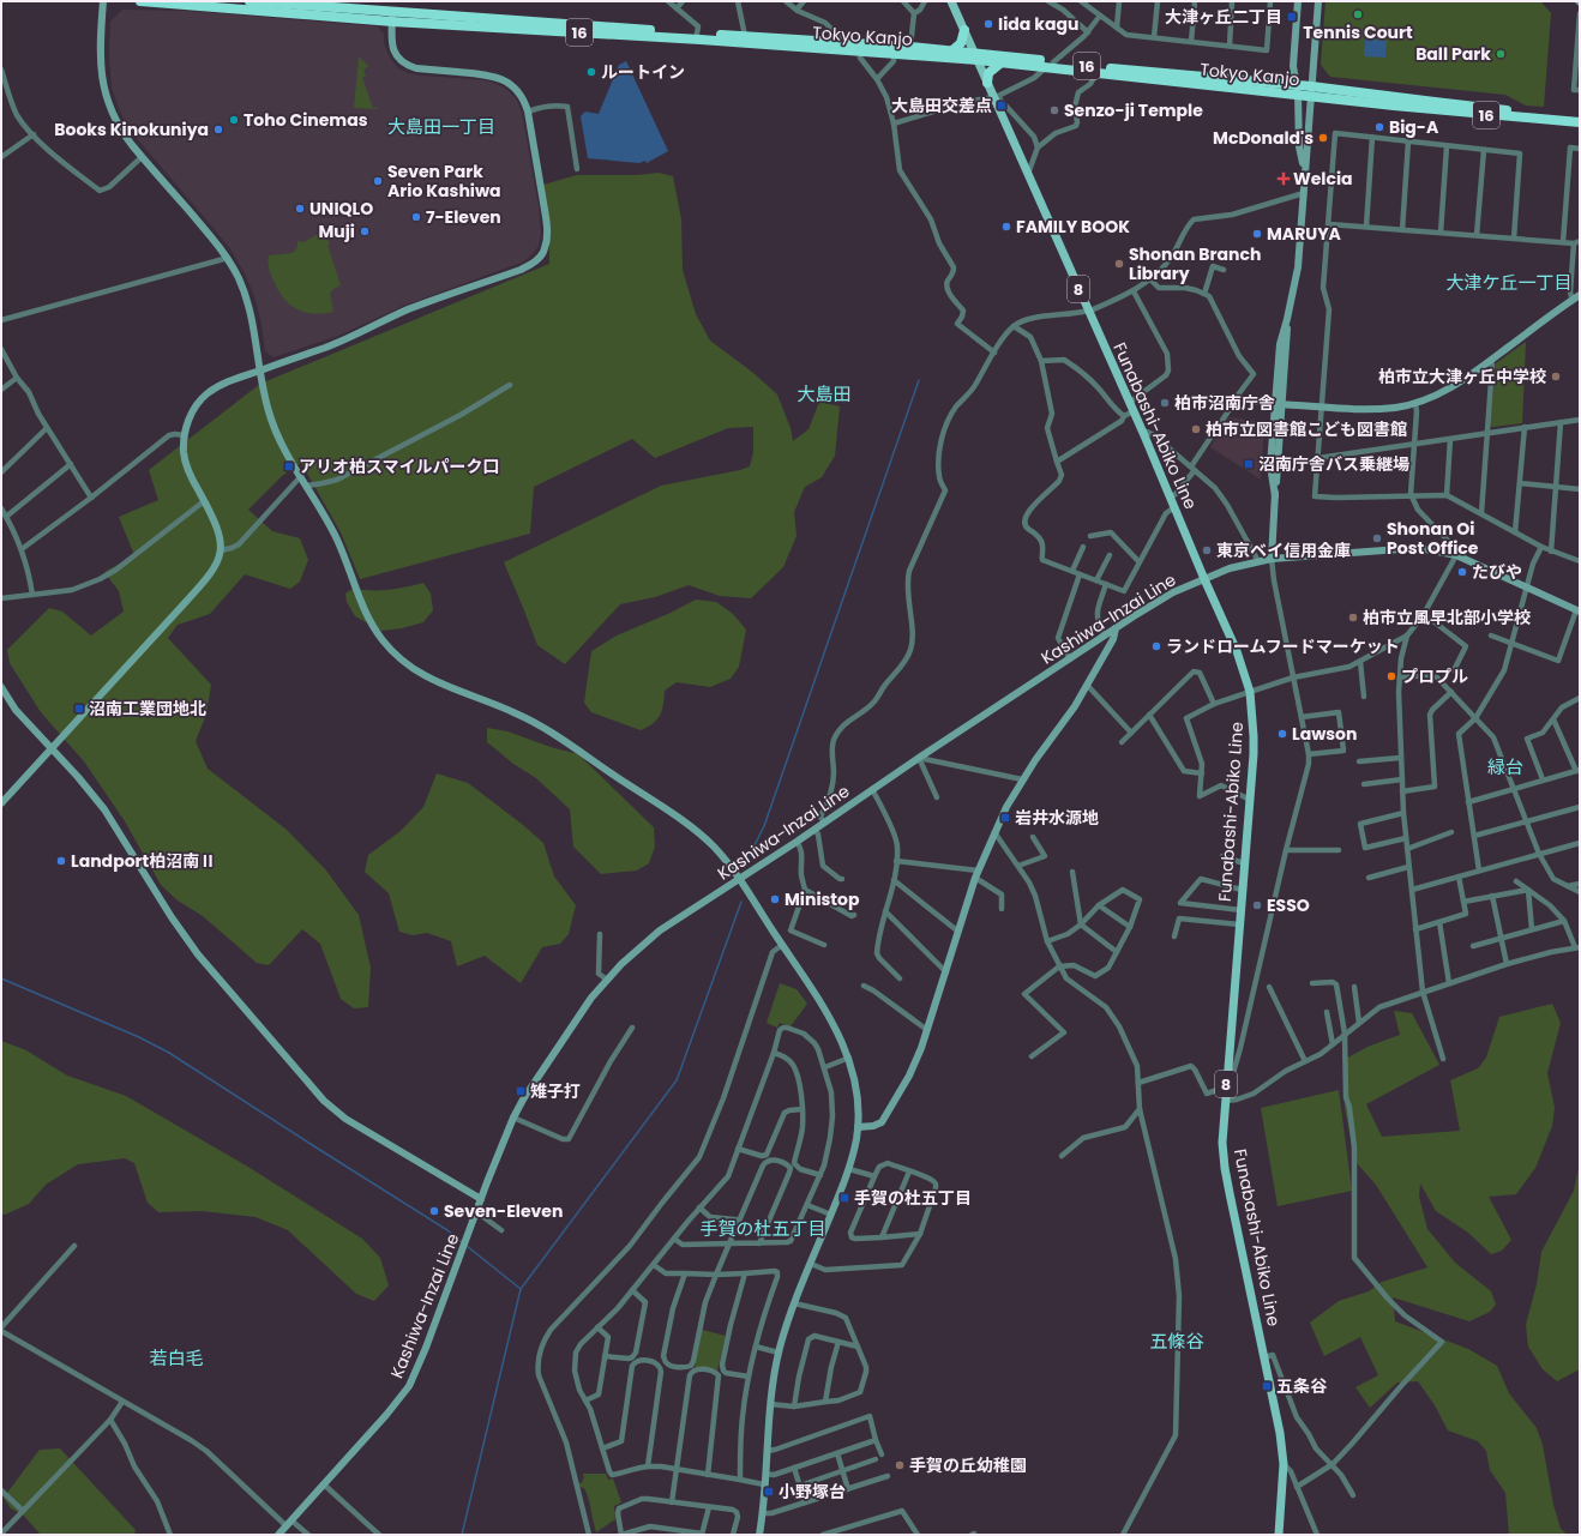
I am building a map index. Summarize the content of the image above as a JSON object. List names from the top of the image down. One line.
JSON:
{"streets":{"highway":["16","Tokyo Kanjo"],"main road":["8","Funabashi-Abiko Line"],"street":["Kashiwa-Inzai Line"]},"crossings":[["Tokyo Kanjo","Funabashi-Abiko Line"],["Funabashi-Abiko Line","Kashiwa-Inzai Line"]],"districts":["大島田一丁目","大津ケ丘一丁目","大島田","緑台","手賀の杜五丁目","五條谷","若白毛"],"places":{"other":["Tennis Court","Iida kagu","Ball Park","ルートイン","Senzo-ji Temple","Toho Cinemas","Big-A","Books Kinokuniya","McDonald's","Seven Park Ario Kashiwa","UNIQLO","7-Eleven","FAMILY BOOK","Muji","MARUYA","Shonan Branch Library","柏市立大津ヶ丘中学校","柏市沼南庁舎","柏市立図書館こども図書館","Shonan Oi Post Office","東京ベイ信用金庫","たびや","柏市立風早北部小学校","ランドロームフードマーケット","プロプル","Lawson","Landport柏沼南Ⅱ","Ministop","ESSO","Seven-Eleven","手賀の丘幼稚園"],"transit":["大津ヶ丘二丁目","大島田交差点","沼南庁舎バス乗継場","アリオ柏スマイルパーク口","沼南工業団地北","岩井水源地","雉子打","手賀の杜五丁目","五条谷","小野塚台"],"health":["Welcia"]}}
